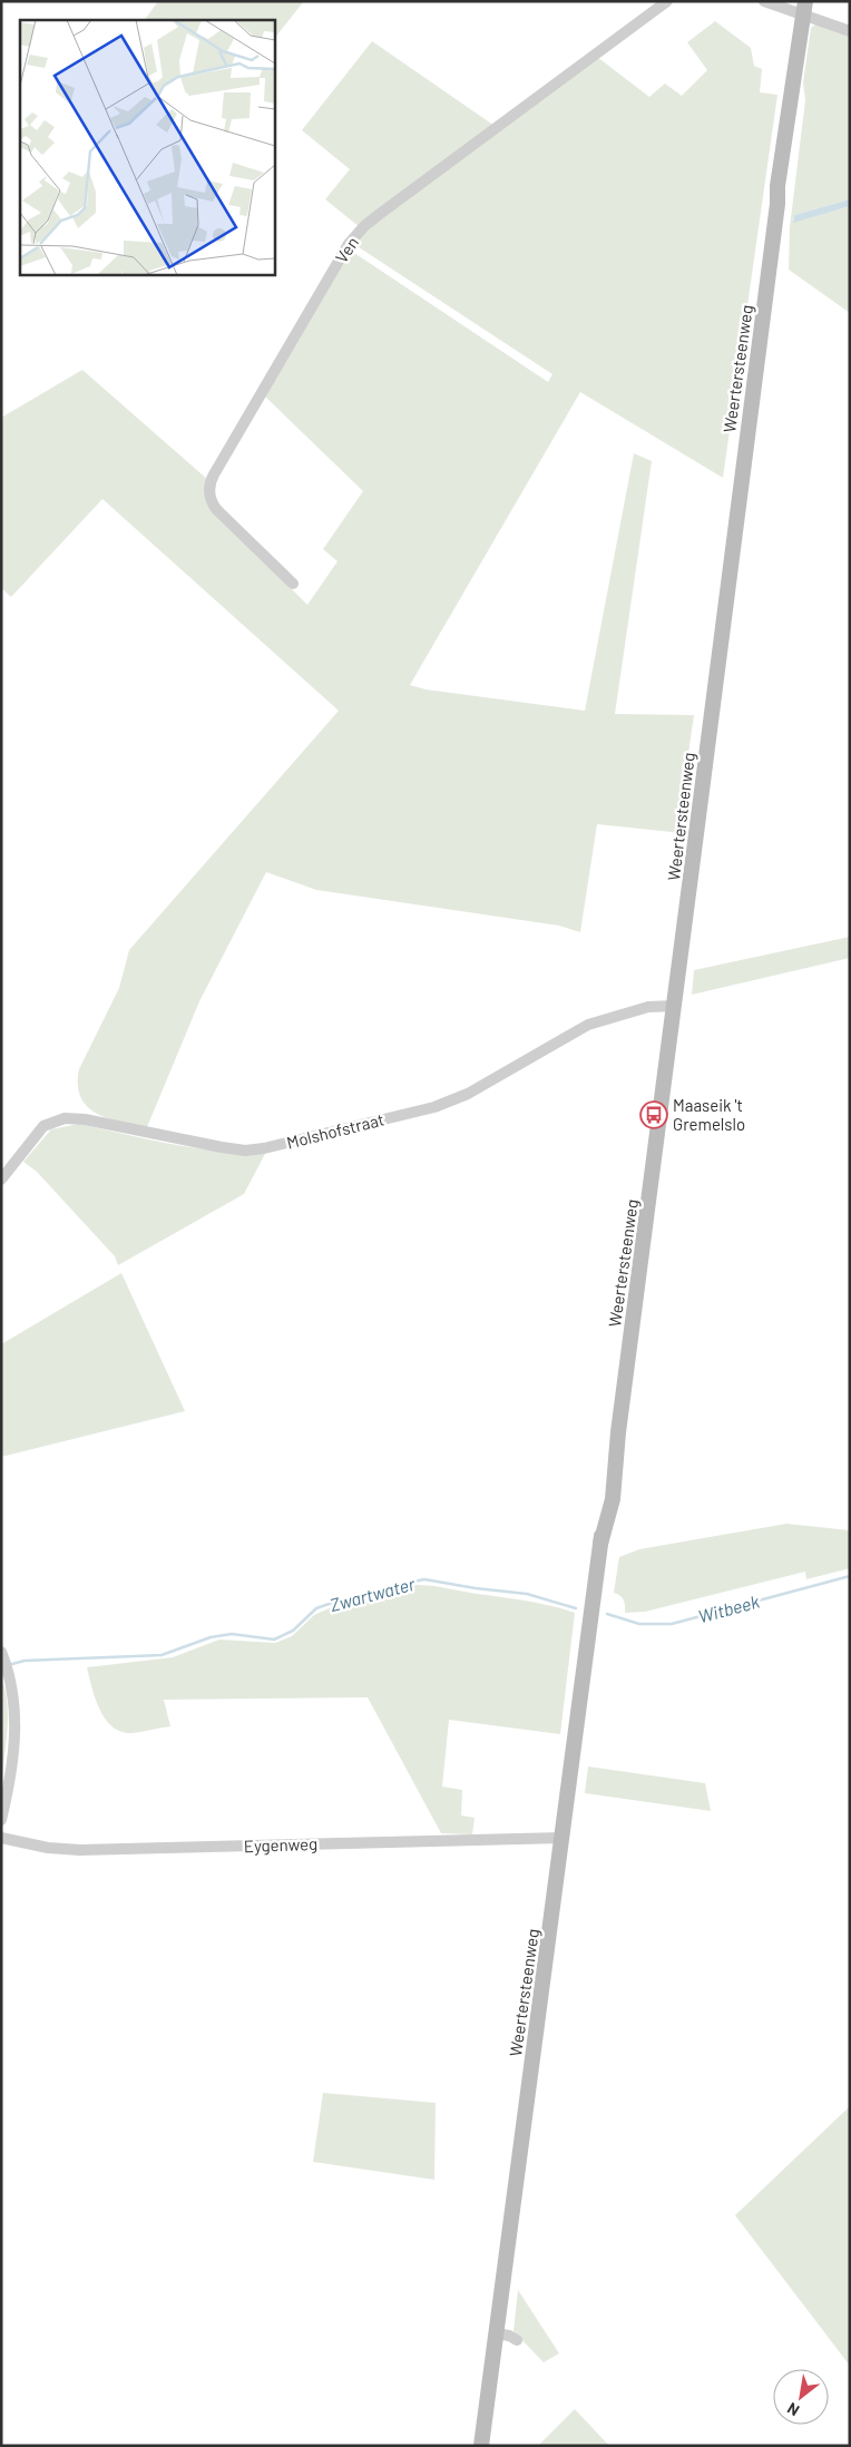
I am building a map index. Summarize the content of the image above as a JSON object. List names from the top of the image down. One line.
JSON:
{"streets":{"main road":["Weertersteenweg"],"street":["Ven","Molshofstraat","Eygenweg"]},"crossings":[["Weertersteenweg","Molshofstraat"],["Weertersteenweg","Eygenweg"]],"water":["Zwartwater","Witbeek"],"places":{"bus stop":["Maaseik 't Gremelslo"]},"north":"bottom left"}
